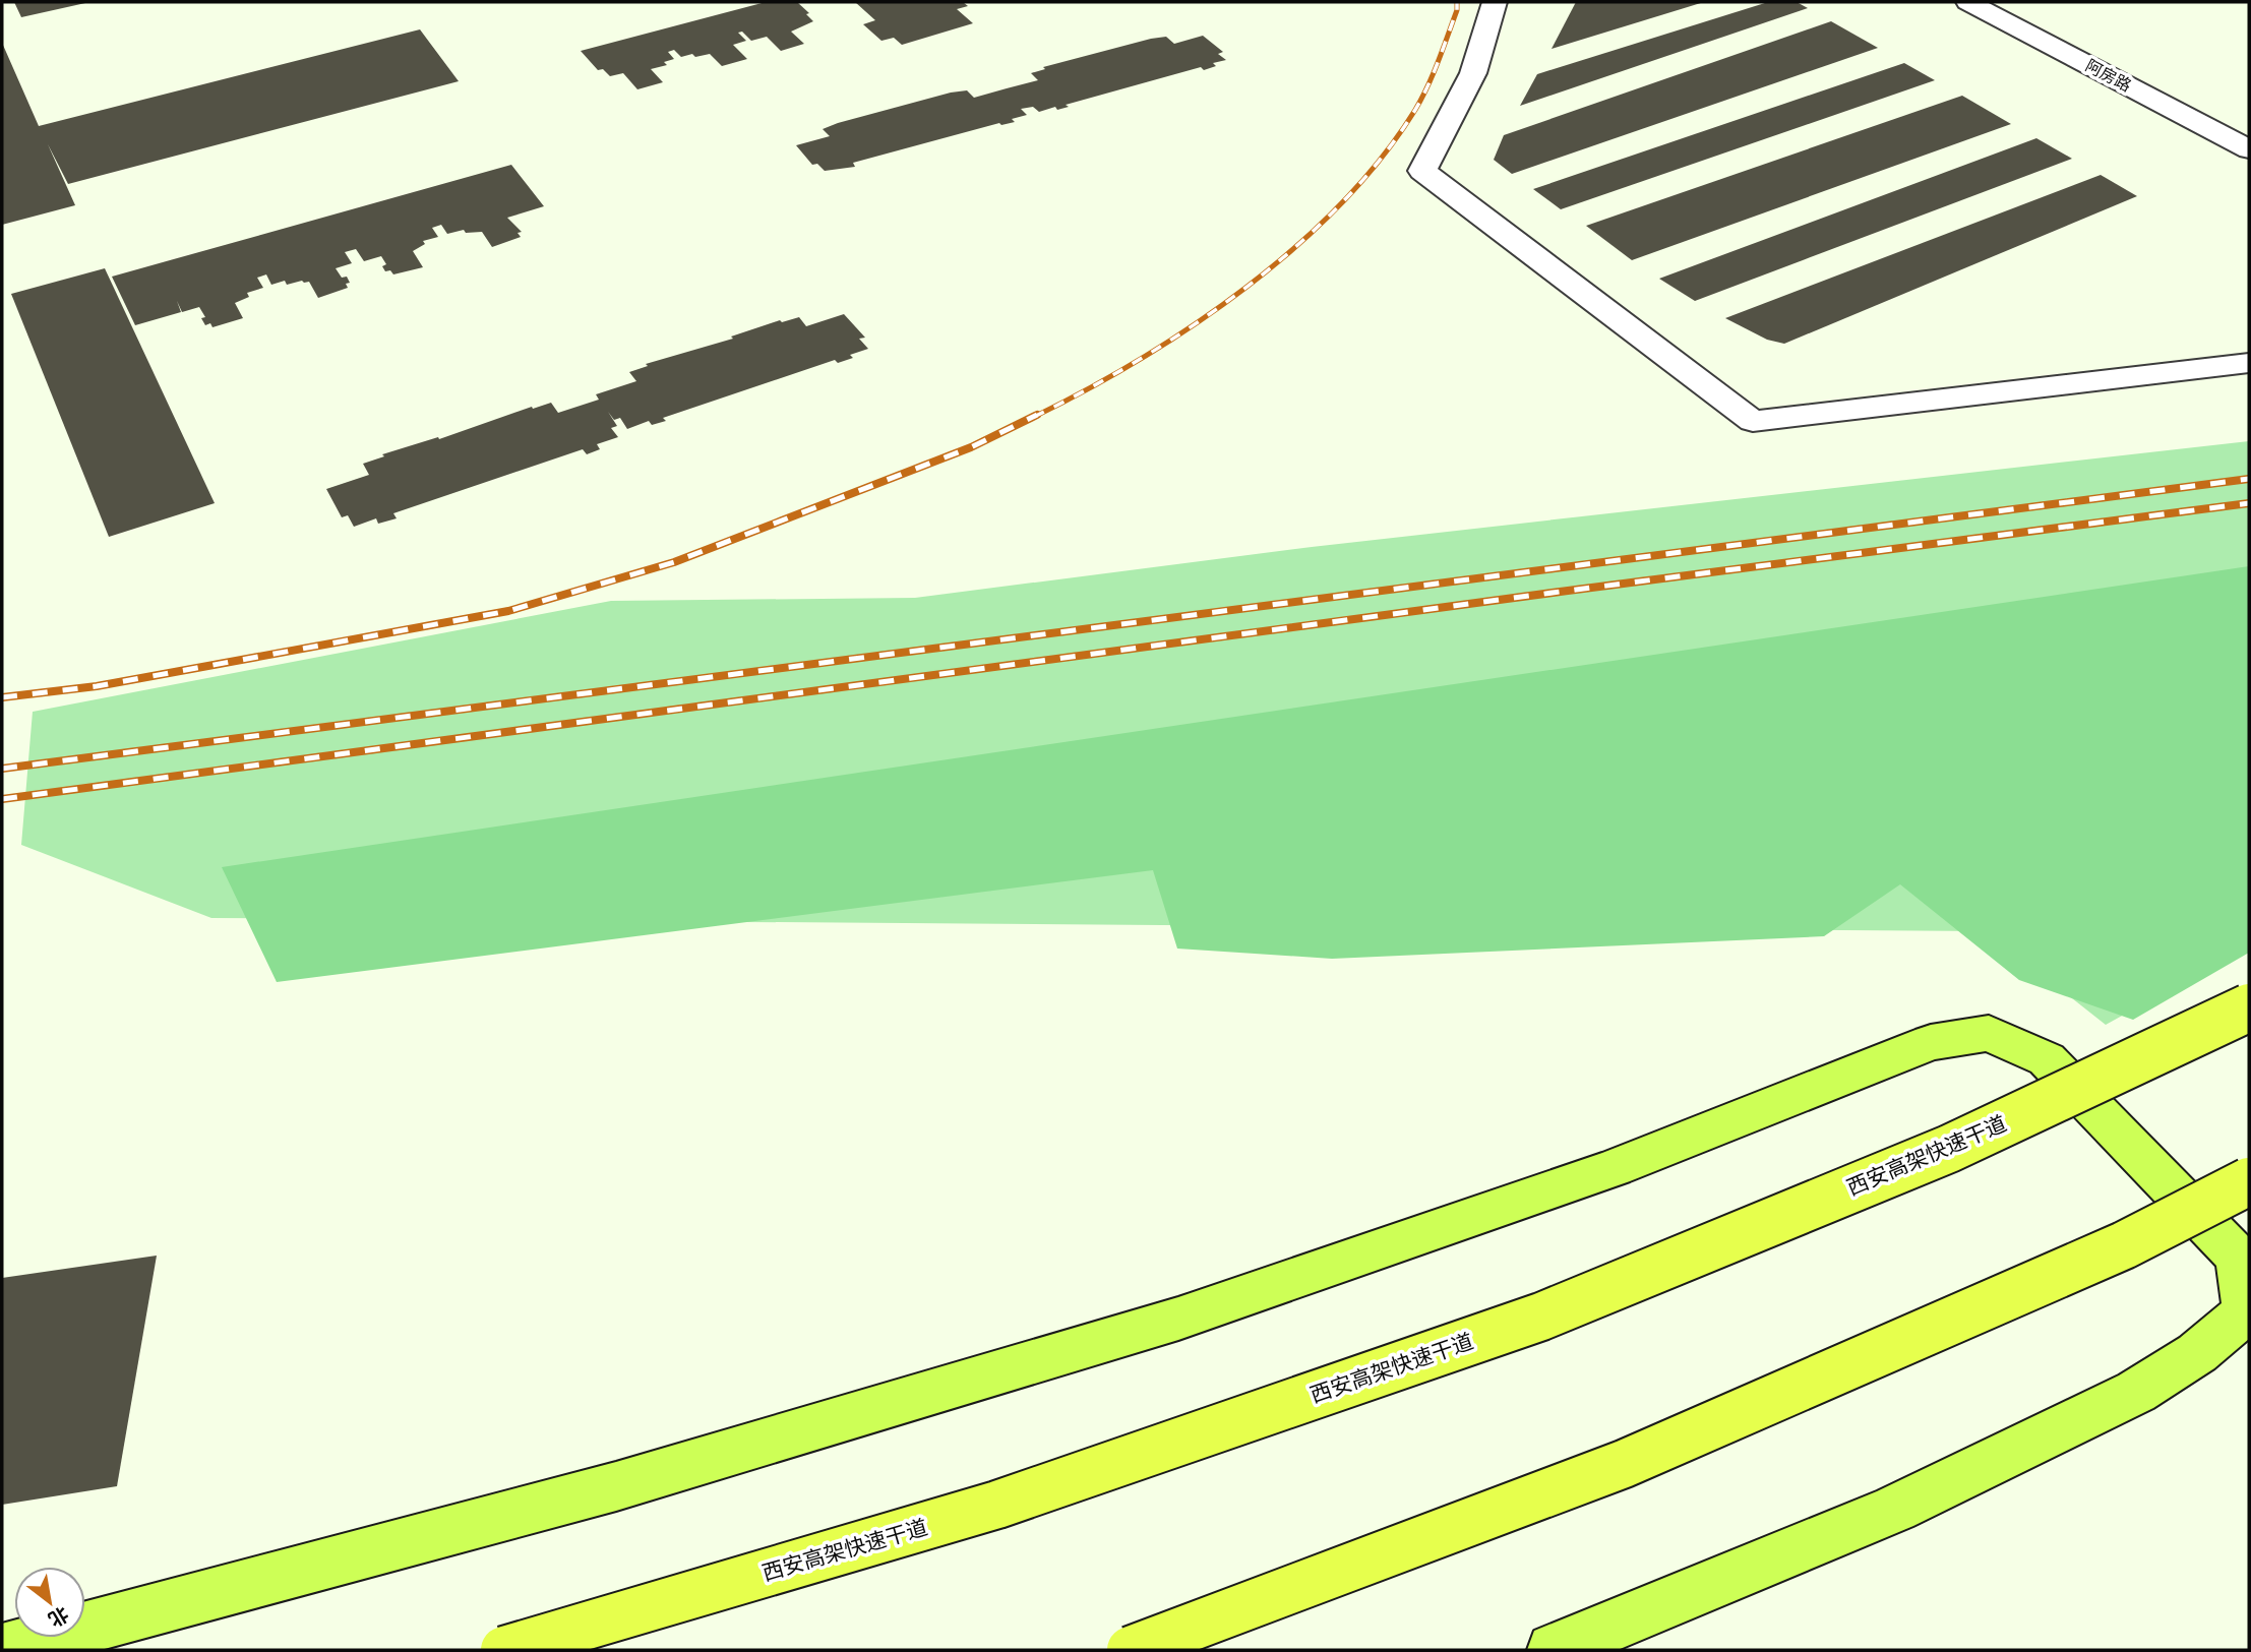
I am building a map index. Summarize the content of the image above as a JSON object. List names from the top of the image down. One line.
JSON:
{"streets":{"highway":["西安高架快速干道"],"street":["阿房路"]},"north":"bottom right"}
